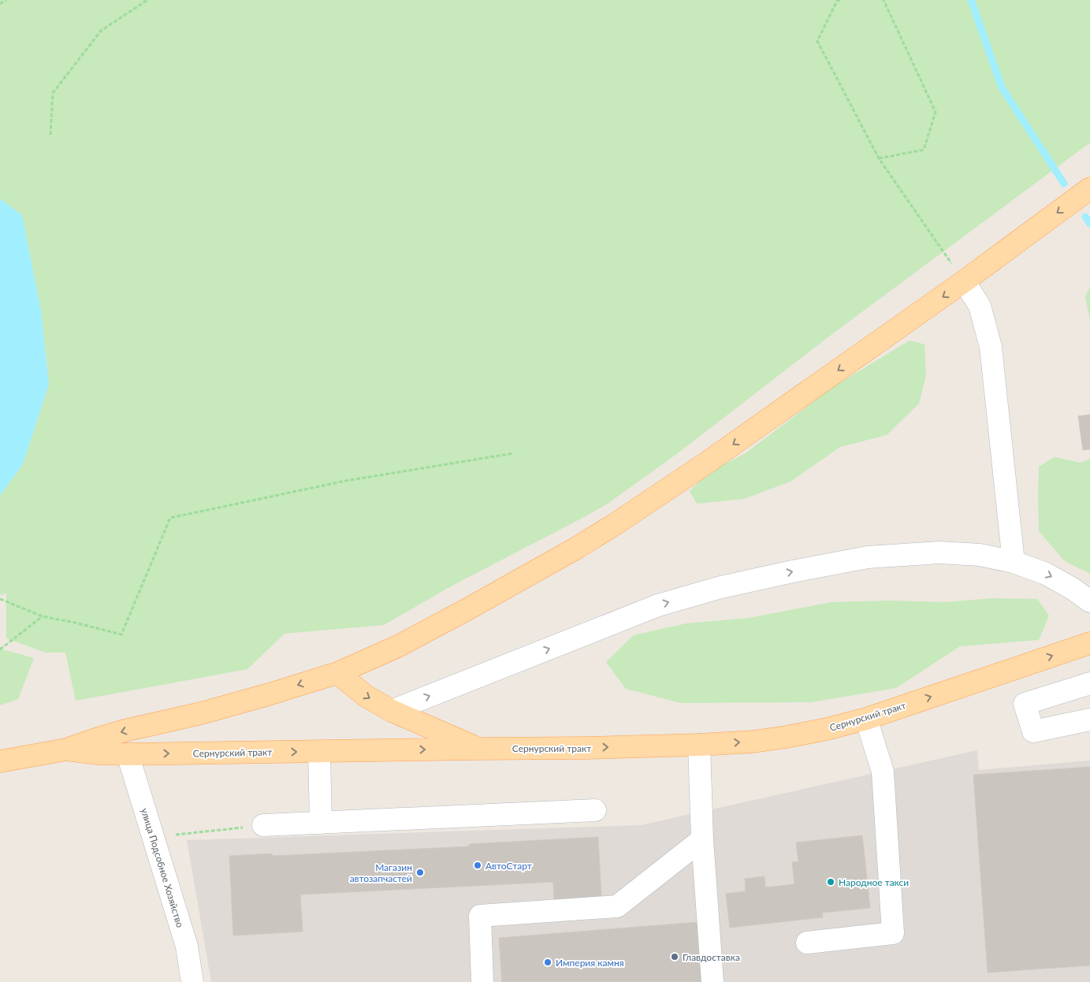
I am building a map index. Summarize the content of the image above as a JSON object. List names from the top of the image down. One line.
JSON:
{"streets":{"main road":["Сернурский тракт"],"lane":["улица Подсобное Хозяйство"]},"crossings":[["Сернурский тракт","улица Подсобное Хозяйство"]],"places":["АвтоСтарт","Магазин автозапчастей","Народное такси","Главдоставка","Империя камня"]}
